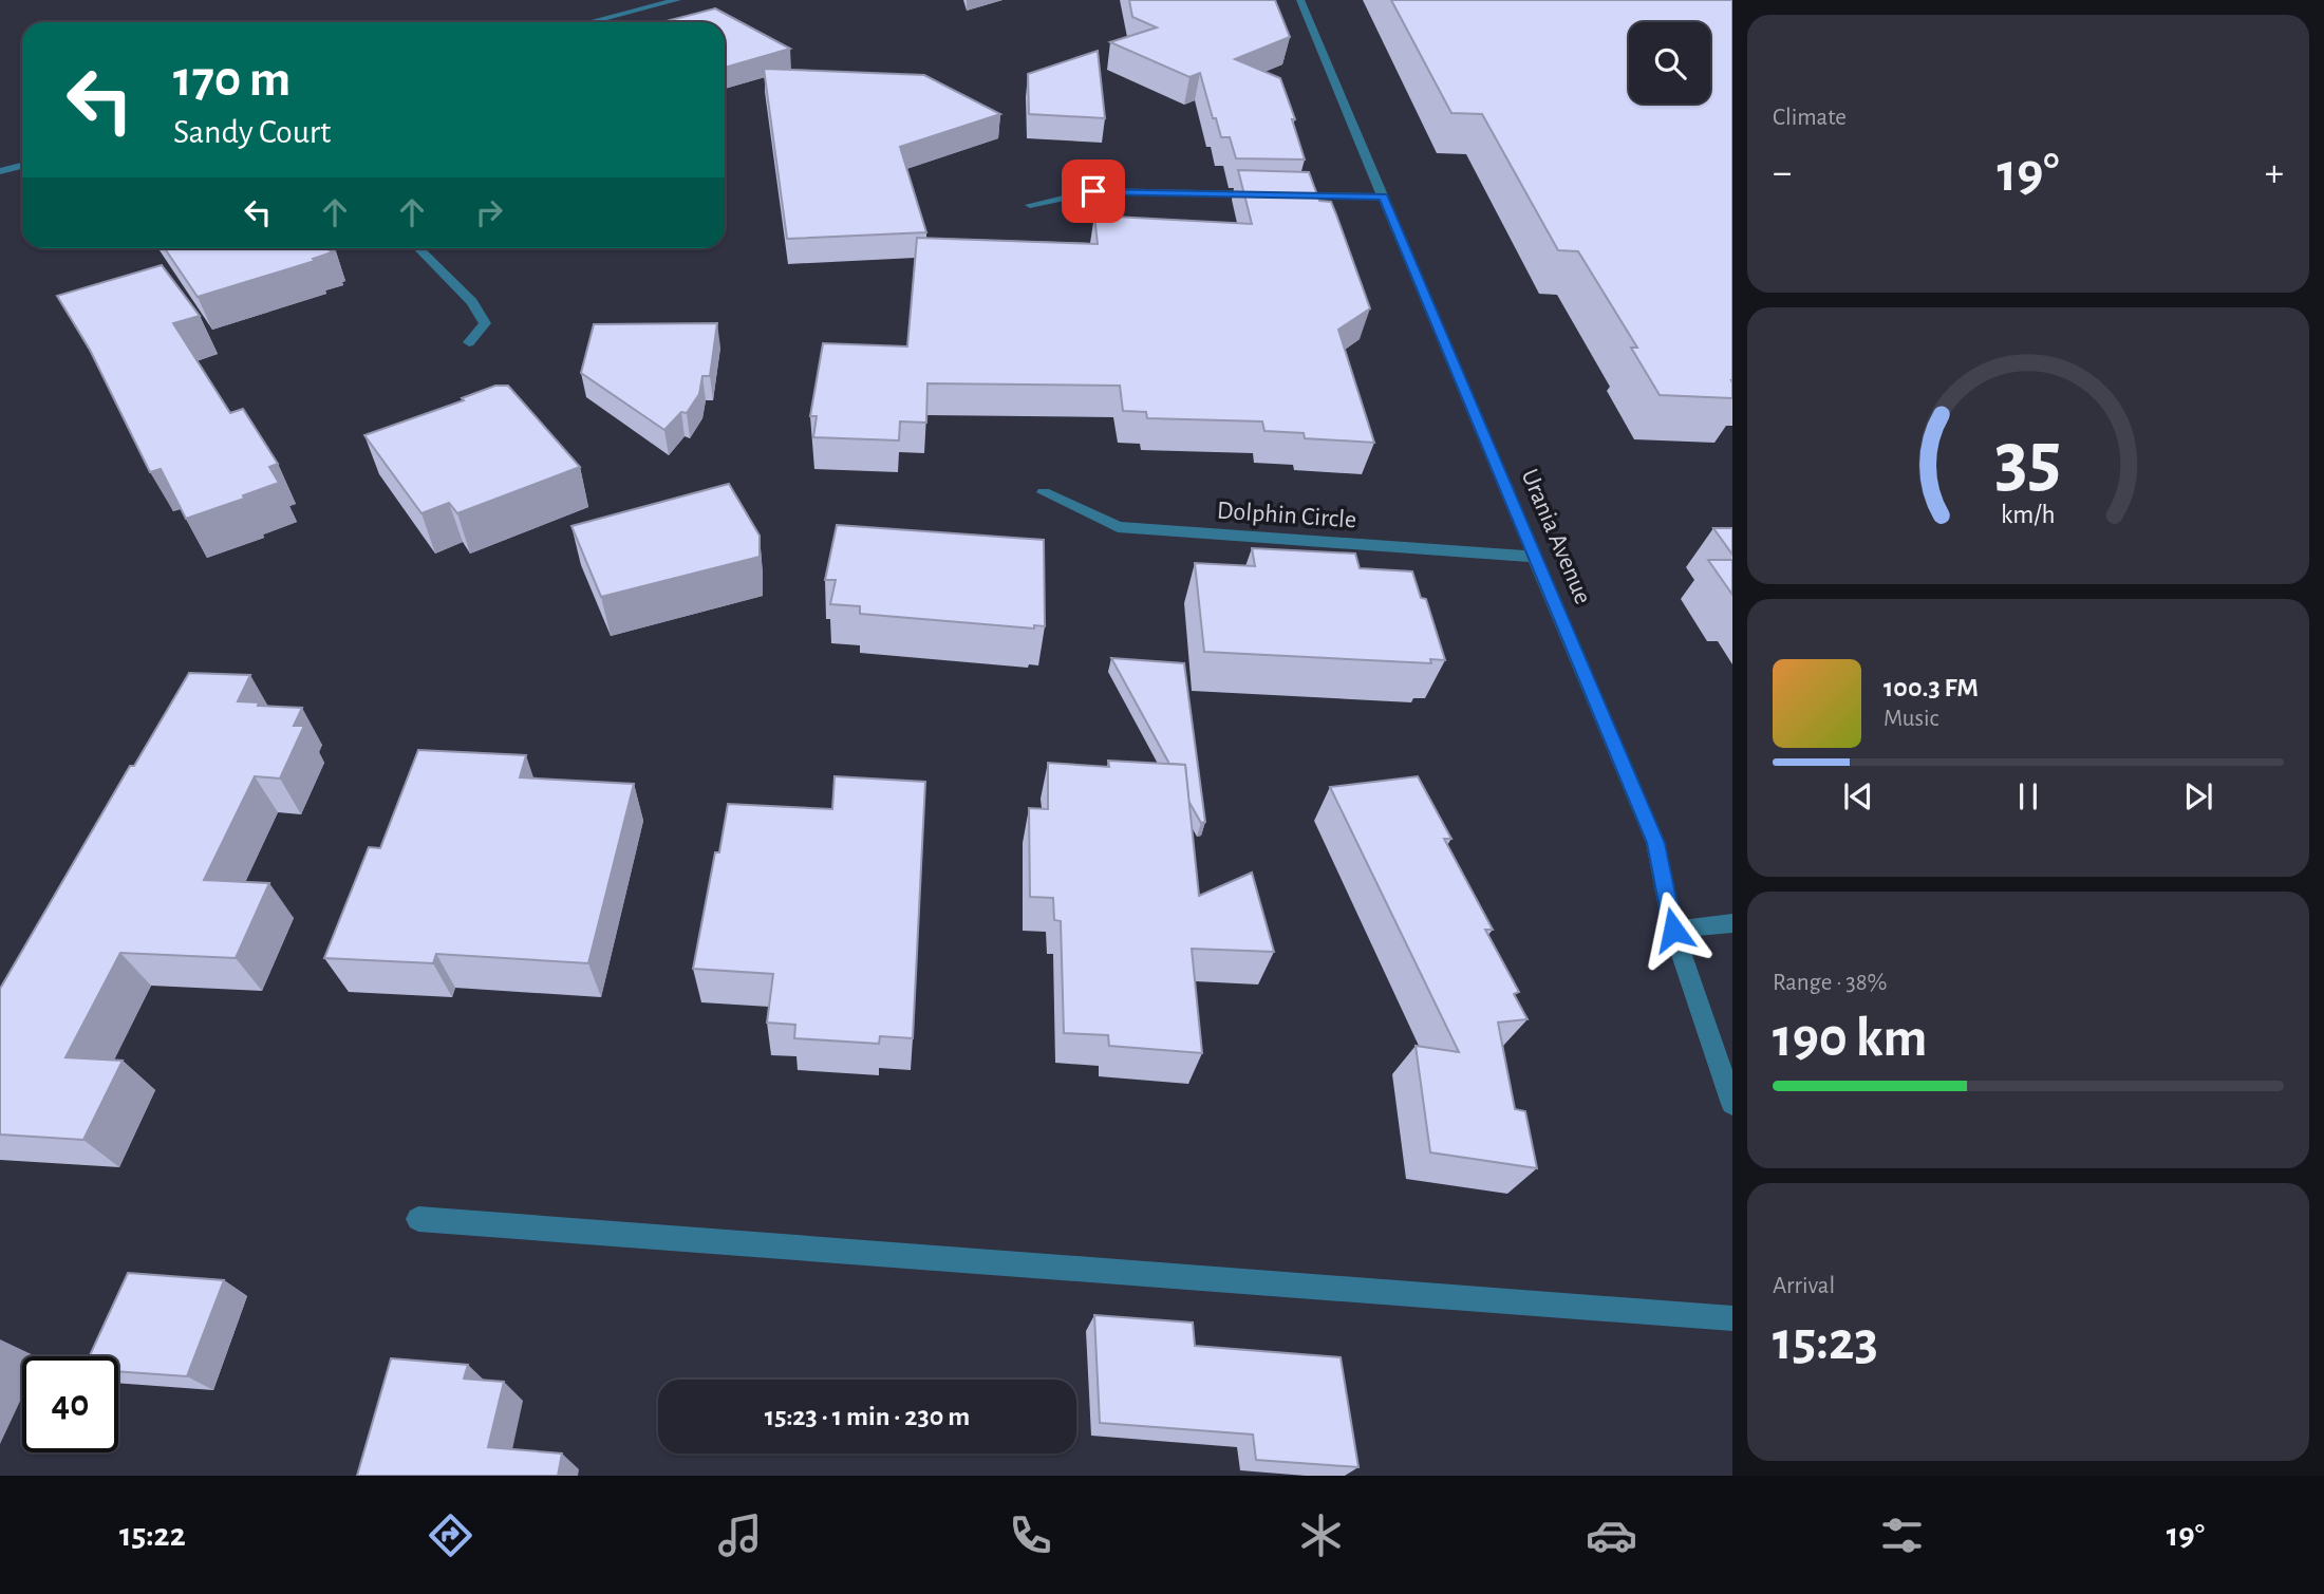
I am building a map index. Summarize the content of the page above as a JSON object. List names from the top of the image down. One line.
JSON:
{"streets":{"street":["Dolphin Circle","Urania Avenue"]},"crossings":[["Dolphin Circle","Urania Avenue"]],"page":{"tile":["Climate",["Range · 38%","190 km"],["Arrival","15:23"]],"turn":["170 m","Sandy Court"],"heat":["−","19°","+"],"song":["100.3 FM","Music"],"limit":"40","trip":"15:23 · 1 min · 230 m","tabs":["15:22","19°"],"gauge":["35","km/h"]}}
